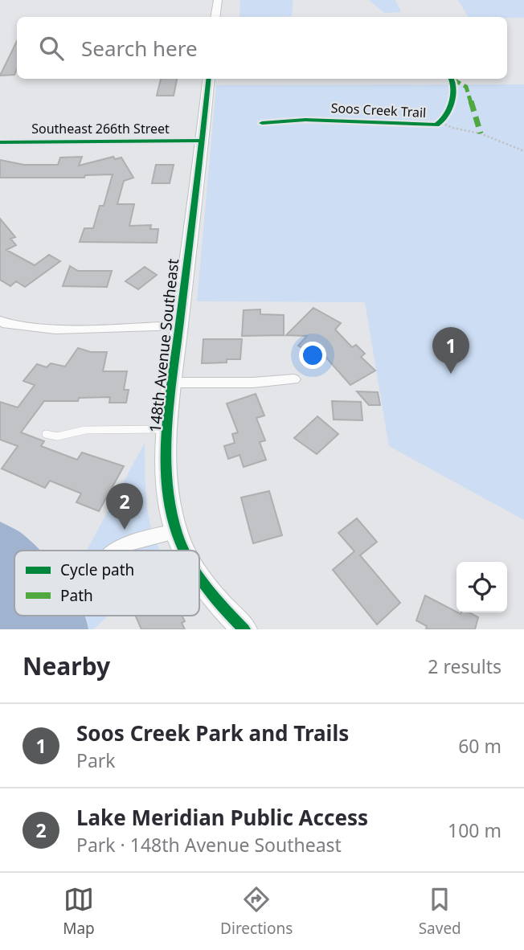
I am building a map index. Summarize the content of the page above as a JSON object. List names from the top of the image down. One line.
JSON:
{"streets":{"street":["Southeast 266th Street","148th Avenue Southeast"],"cycle path":["Soos Creek Trail"]},"crossings":[["Southeast 266th Street","148th Avenue Southeast"]],"legend":["Cycle path","Path"],"page":{"search":"Search here","pins":["1","2"],"heading":["Nearby","2 results"],"list":[{"mark":"1","name":"Soos Creek Park and Trails","note":"Park","value":"60 m"},{"mark":"2","name":"Lake Meridian Public Access","note":"Park · 148th Avenue Southeast","value":"100 m"}],"nav":["Map","Directions","Saved"]}}
